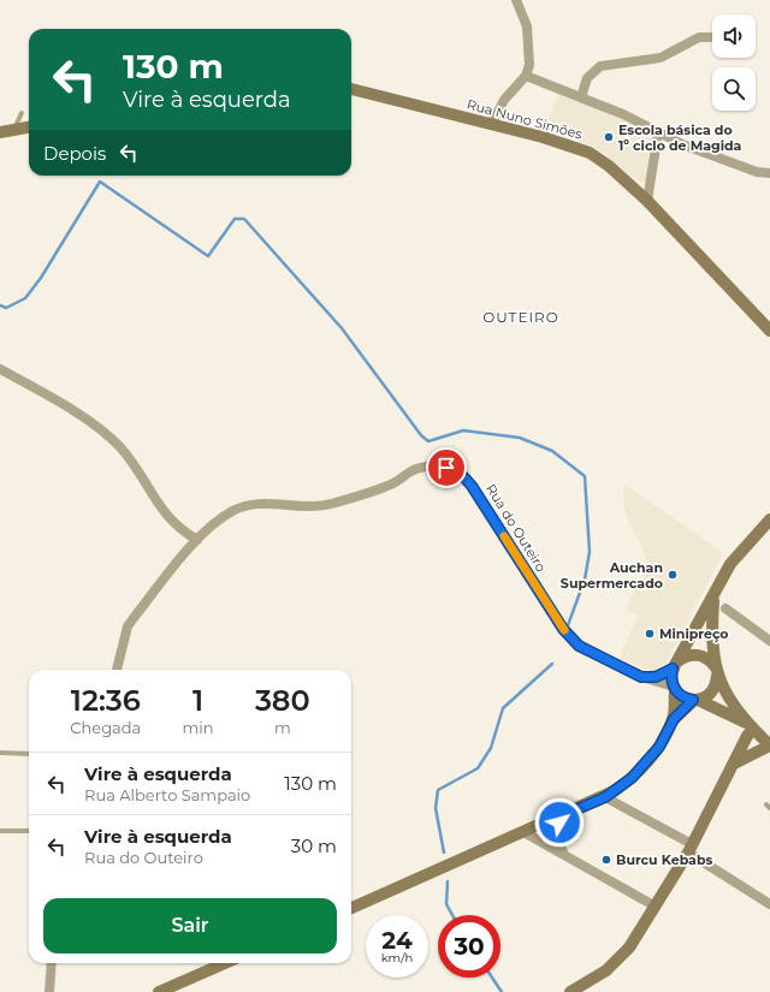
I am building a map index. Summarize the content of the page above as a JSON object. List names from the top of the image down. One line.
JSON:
{"streets":{"street":["Rua Nuno Simões","Rua do Outeiro"]},"districts":["OUTEIRO"],"places":["Escola básica do 1º ciclo de Magida","Auchan Supermercado","Minipreço","Burcu Kebabs"],"page":{"turn":["130 m","Vire à esquerda"],"then":"Depois","eta":["12:36","Chegada","1","min","380","m"],"list":[{"name":"Vire à esquerda","note":"Rua Alberto Sampaio","value":"130 m"},{"name":"Vire à esquerda","note":"Rua do Outeiro","value":"30 m"}],"buttons":"Sair","speed":"24 km/h","limit":"30"}}
